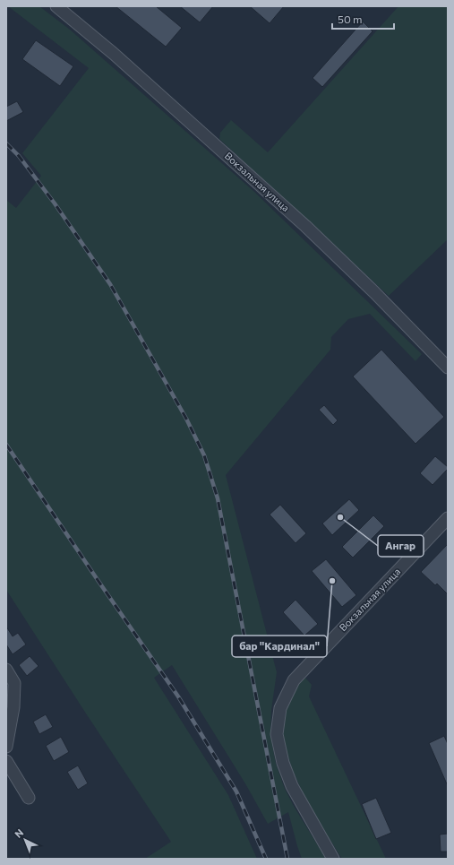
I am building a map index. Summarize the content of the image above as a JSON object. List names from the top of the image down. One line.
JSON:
{"streets":{"street":["Вокзальная улица"]},"places":["Ангар","бар \"Кардинал\""],"scale_bar":"50 m","north":"top left"}
